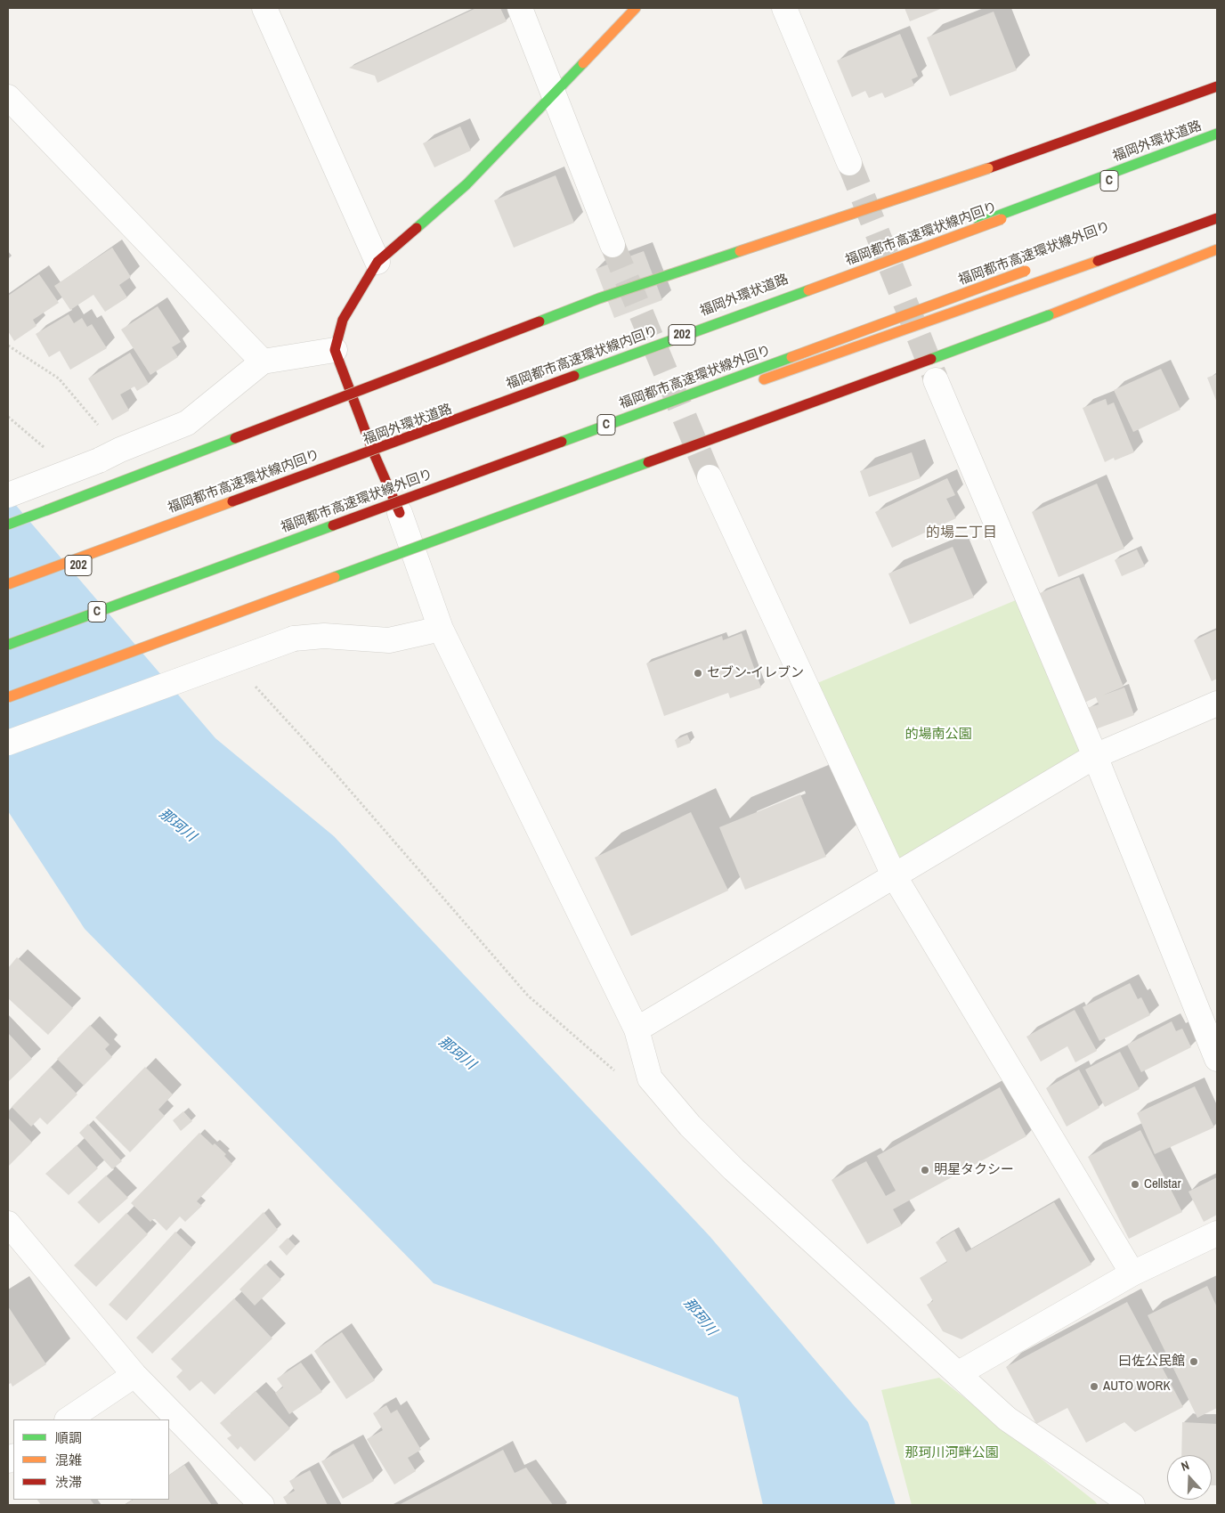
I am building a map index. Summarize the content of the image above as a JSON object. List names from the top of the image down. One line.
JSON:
{"streets":{"main road":["福岡外環状道路","C","福岡都市高速環状線内回り","福岡都市高速環状線外回り","202"]},"districts":["的場二丁目"],"water":["那珂川"],"parks":["的場南公園","那珂川河畔公園"],"places":["セブン-イレブン","明星タクシー","Cellstar","曰佐公民館","AUTO WORK"],"legend":["順調","混雑","渋滞"],"north":"top"}
